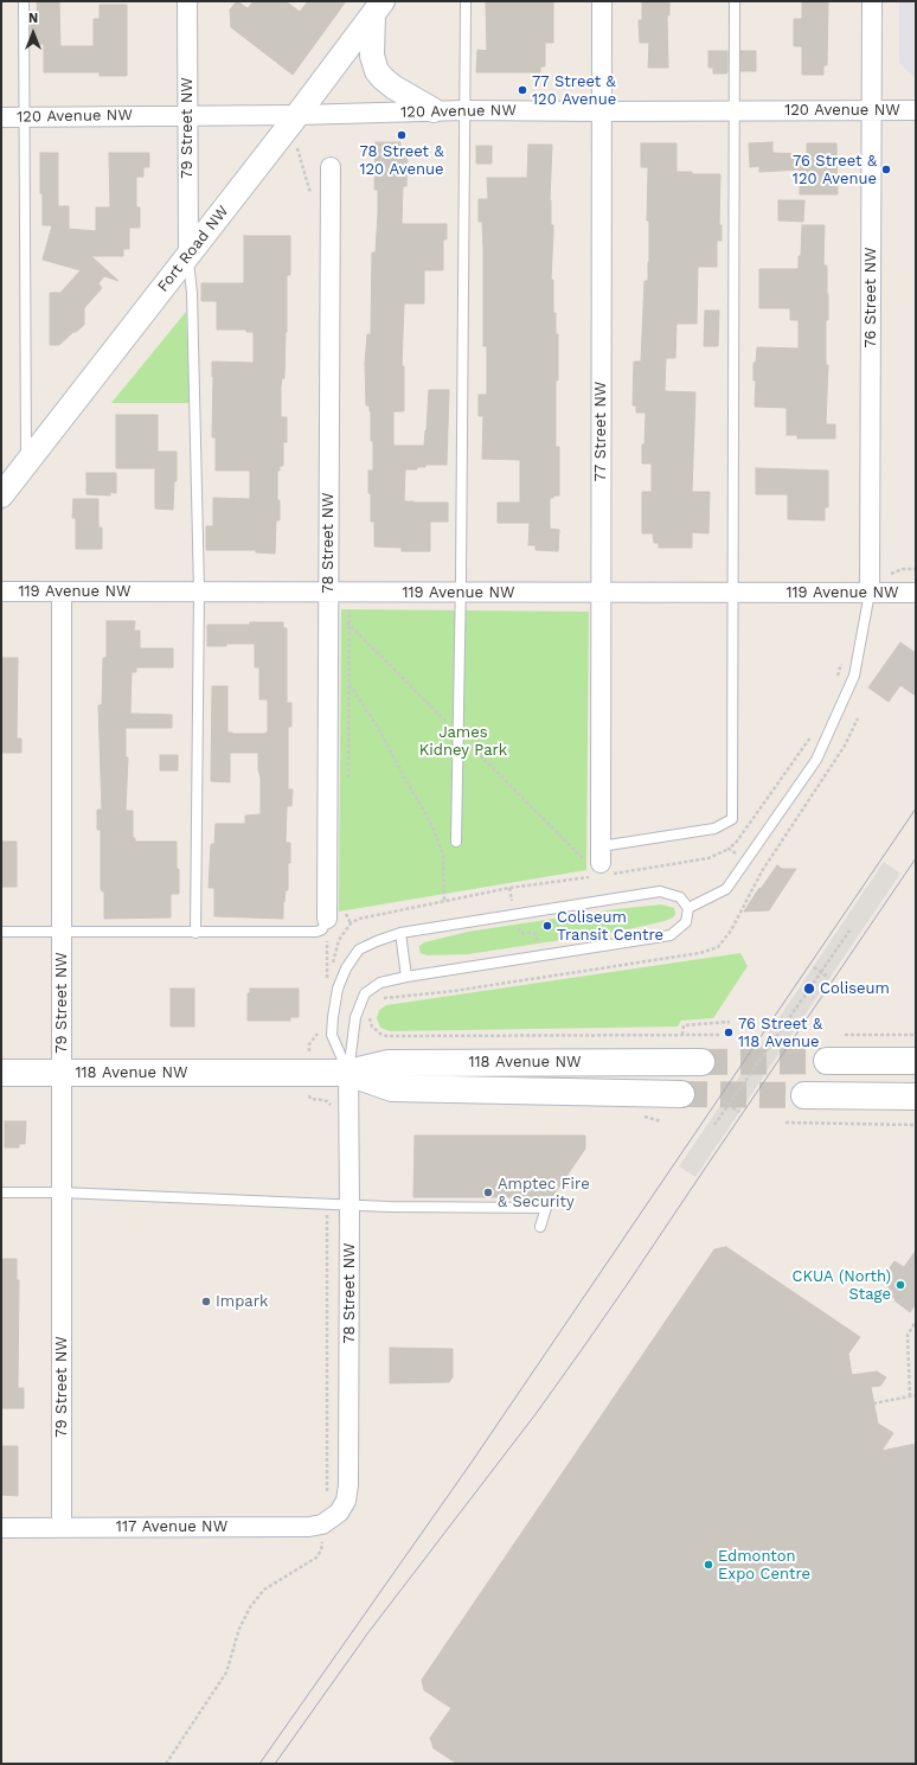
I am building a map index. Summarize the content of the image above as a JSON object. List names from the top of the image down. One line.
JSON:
{"streets":{"main road":["118 Avenue NW"],"street":["120 Avenue NW","79 Street NW","Fort Road NW","76 Street NW","77 Street NW","78 Street NW","119 Avenue NW","117 Avenue NW"]},"crossings":[["120 Avenue NW","79 Street NW"],["120 Avenue NW","Fort Road NW"],["120 Avenue NW","76 Street NW"],["120 Avenue NW","77 Street NW"],["79 Street NW","Fort Road NW"],["79 Street NW","119 Avenue NW"],["79 Street NW","118 Avenue NW"],["79 Street NW","117 Avenue NW"],["76 Street NW","119 Avenue NW"],["77 Street NW","119 Avenue NW"],["78 Street NW","119 Avenue NW"],["78 Street NW","118 Avenue NW"],["78 Street NW","117 Avenue NW"]],"parks":["James Kidney Park"],"places":["77 Street & 120 Avenue","78 Street & 120 Avenue","76 Street & 120 Avenue","Coliseum Transit Centre","Coliseum","76 Street & 118 Avenue","Amptec Fire & Security","CKUA (North) Stage","Impark","Edmonton Expo Centre"],"north":"top"}
